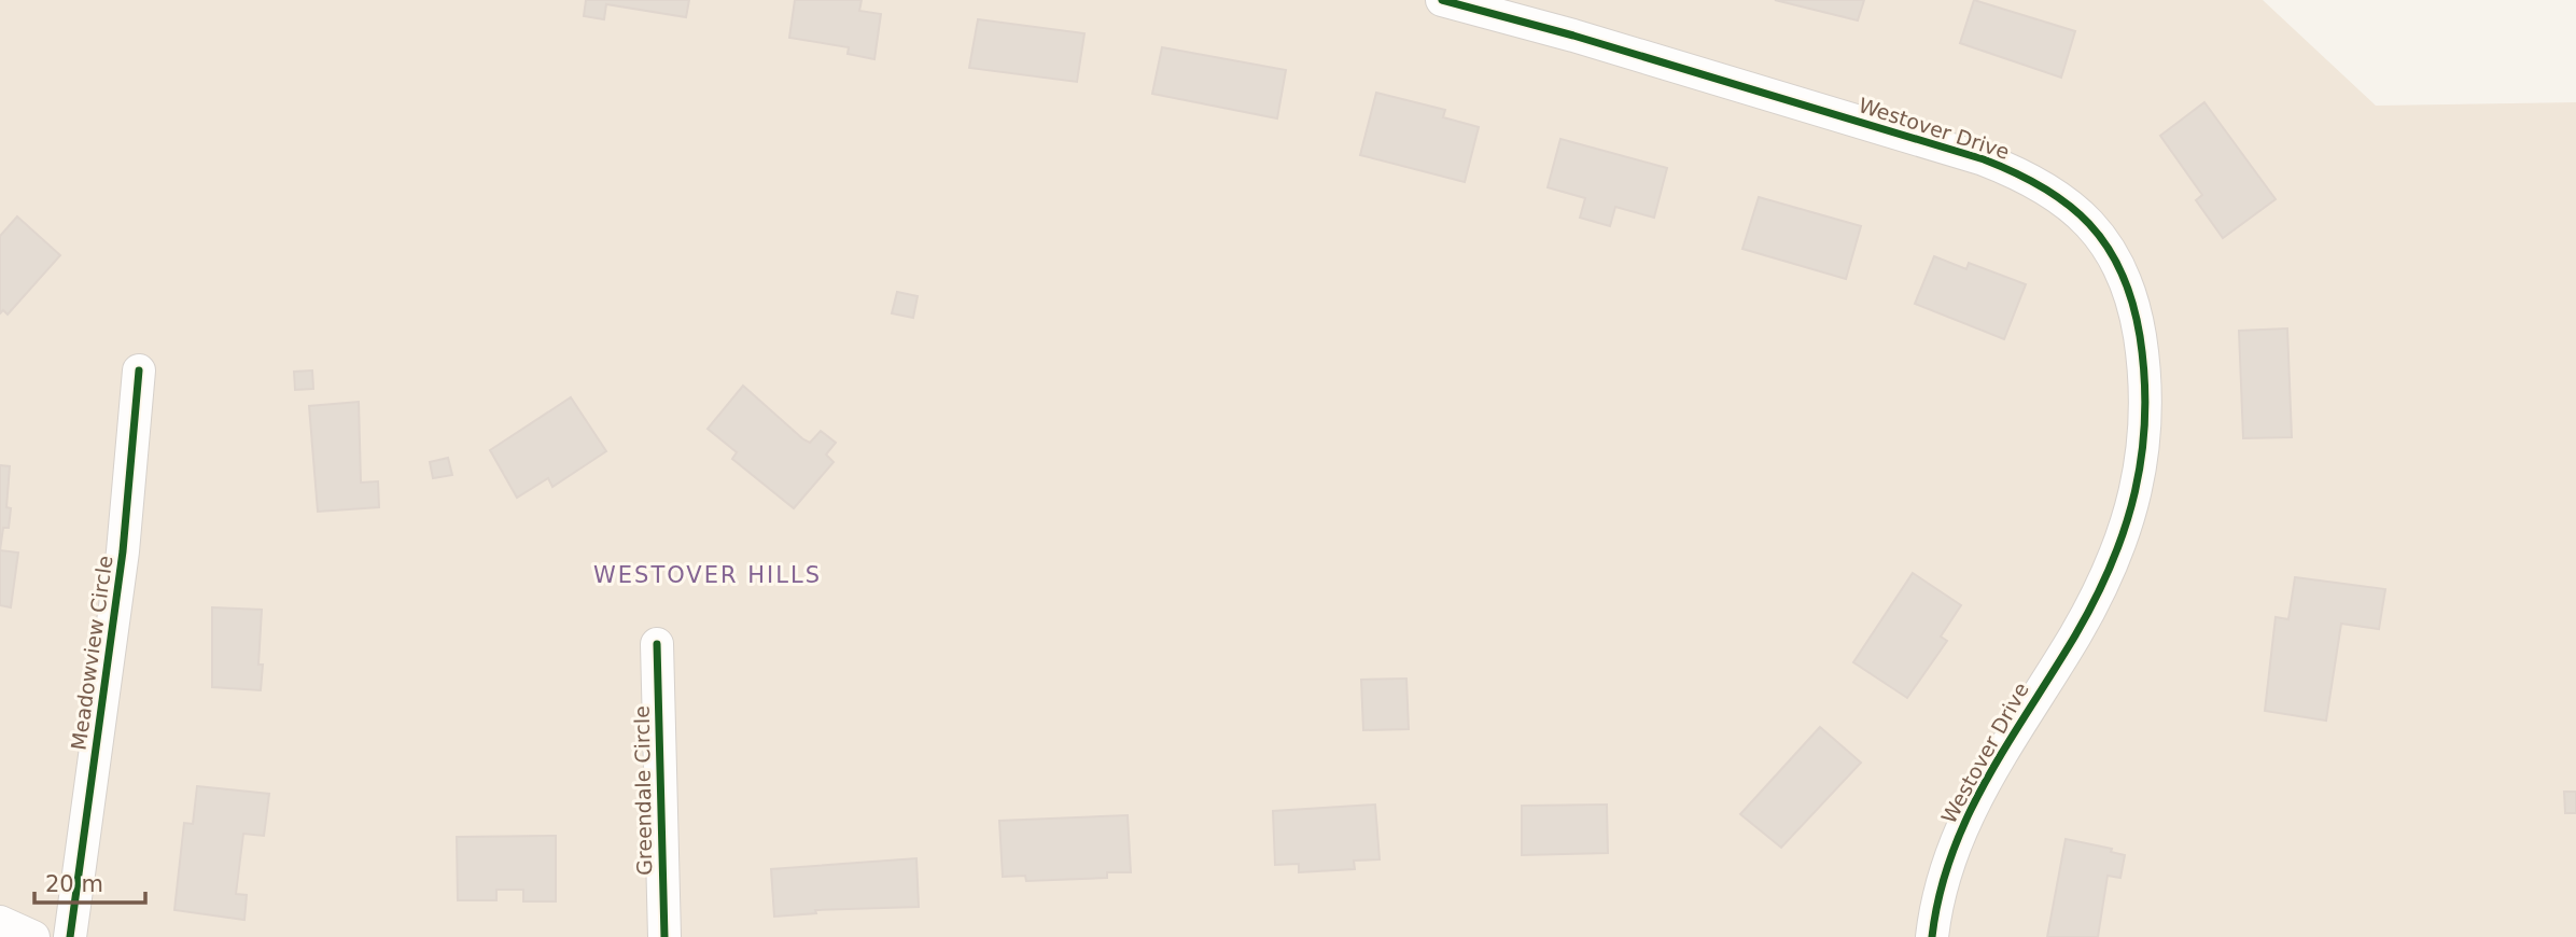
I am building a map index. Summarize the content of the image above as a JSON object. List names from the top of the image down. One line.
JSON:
{"streets":{"street":["Westover Drive","Meadowview Circle","Greendale Circle"]},"districts":["WESTOVER HILLS"],"scale_bar":"20 m"}
